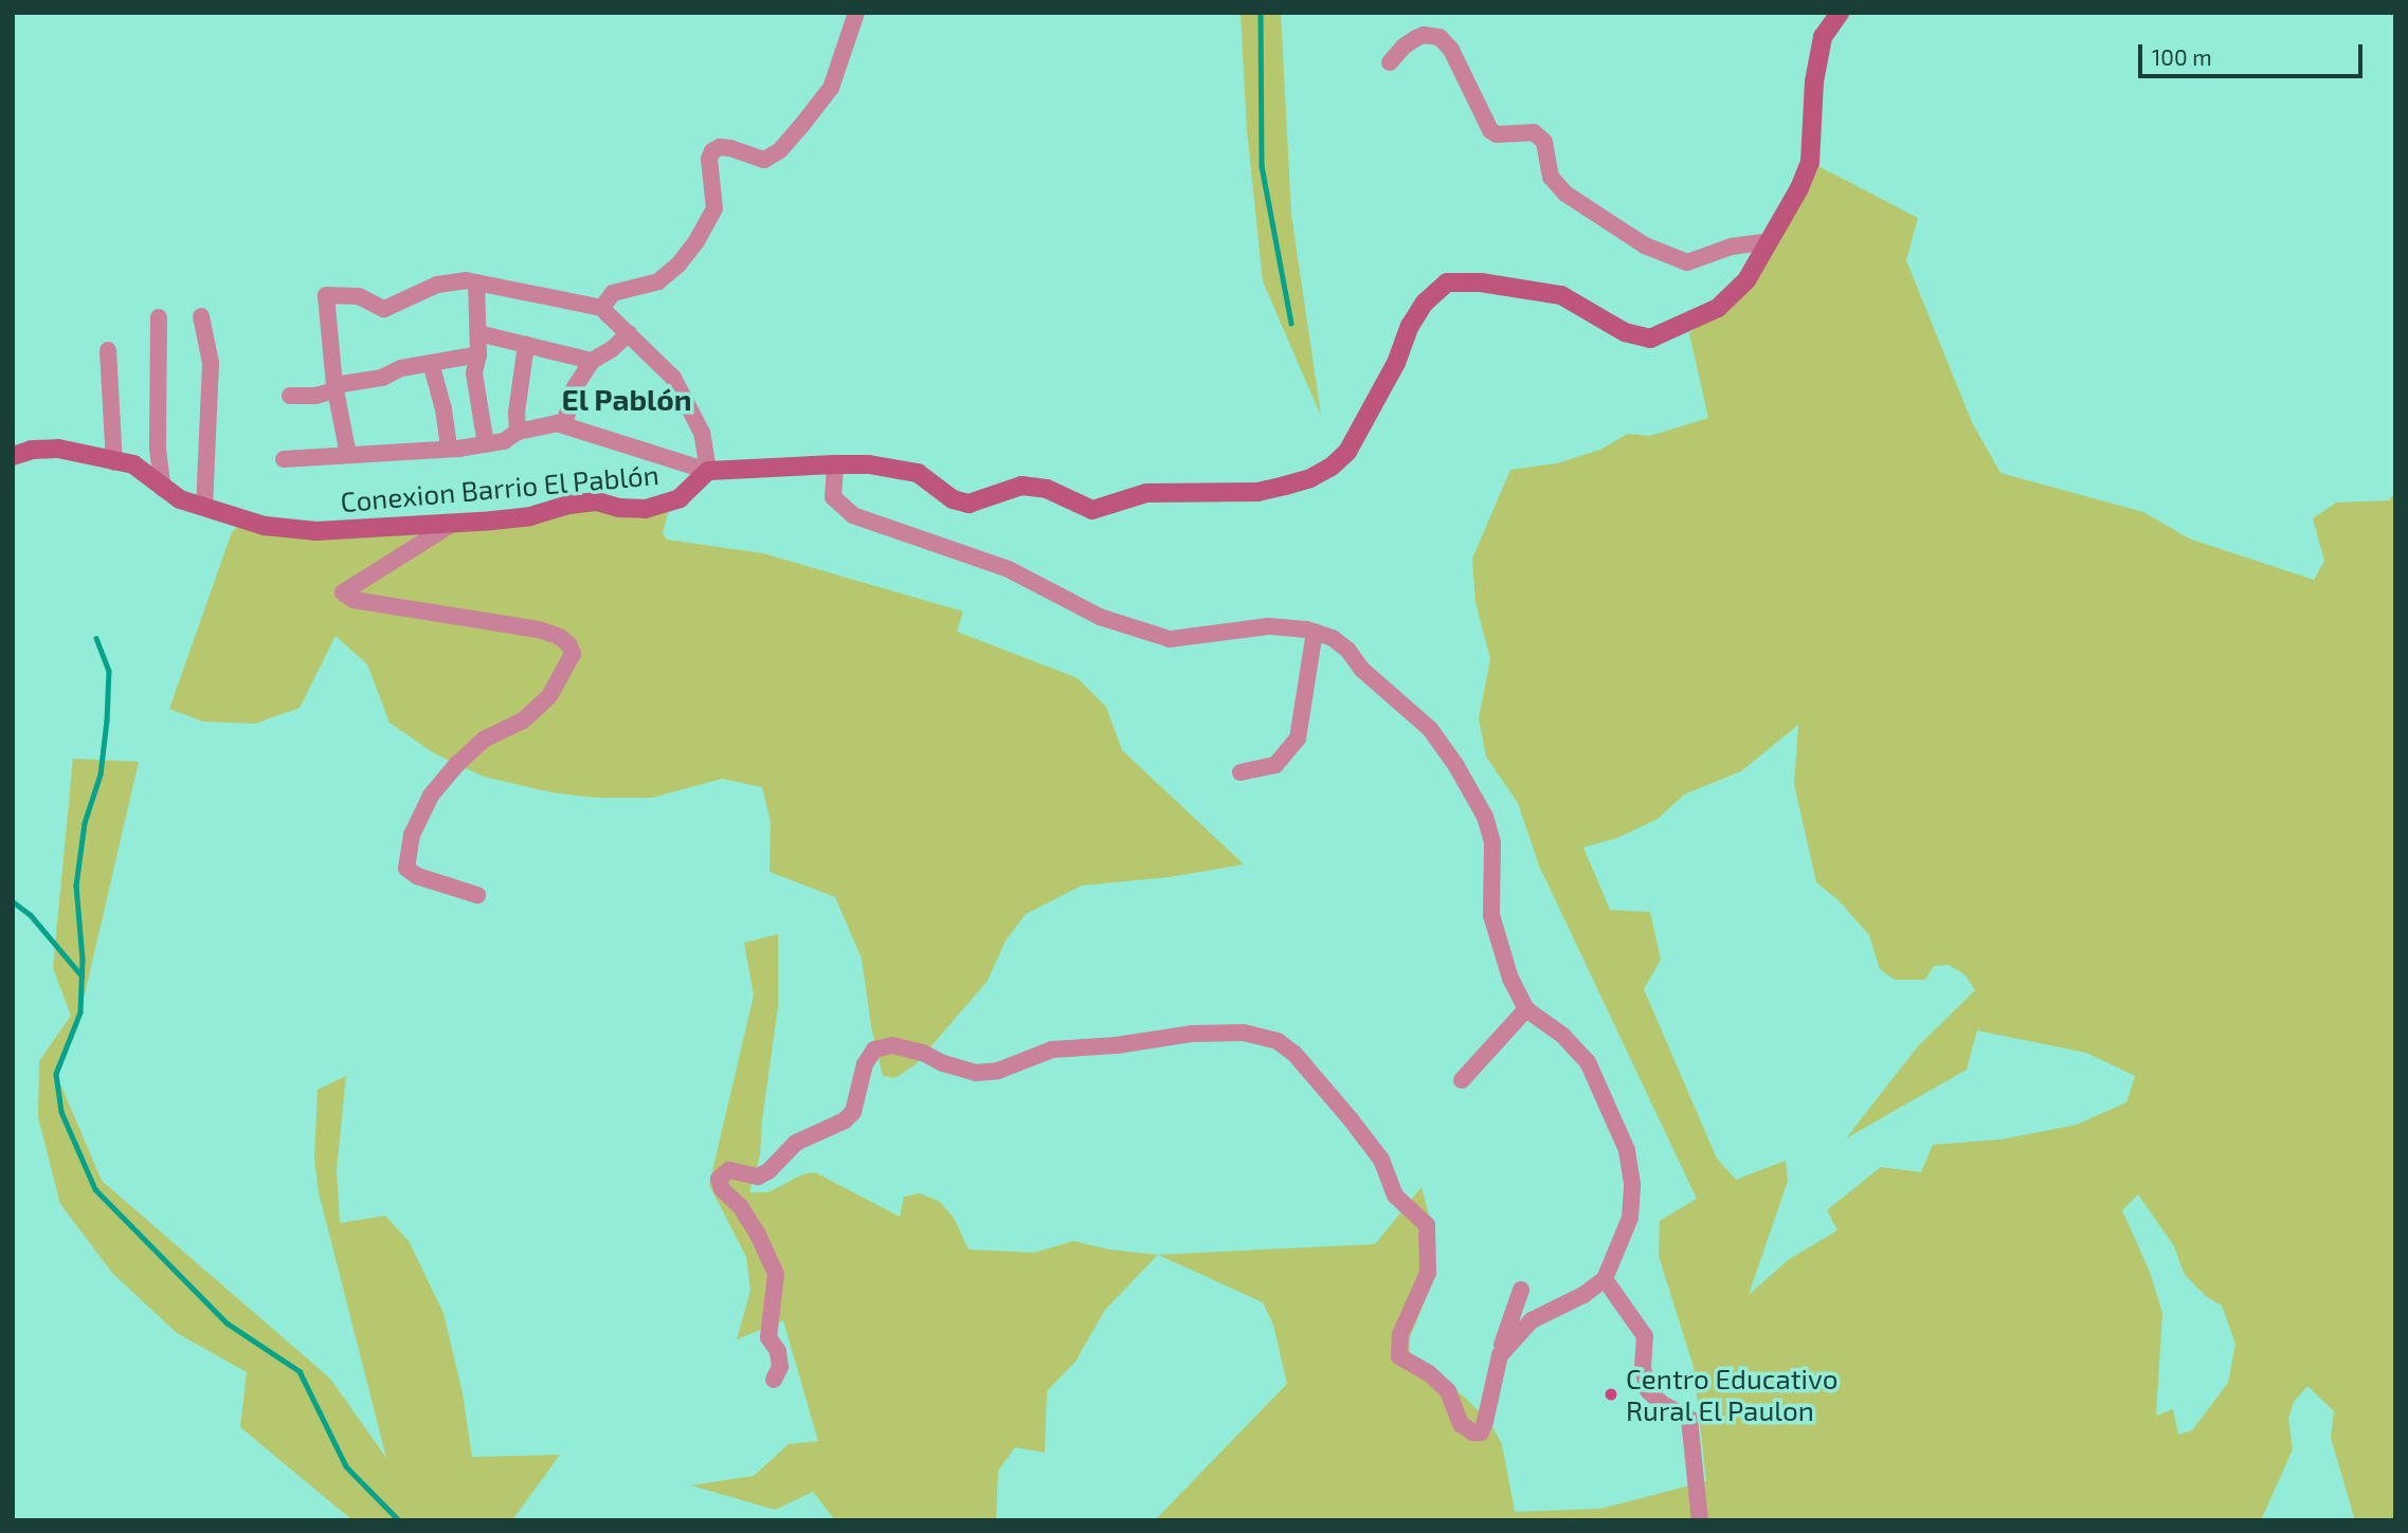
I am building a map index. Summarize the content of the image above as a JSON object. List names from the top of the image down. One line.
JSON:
{"streets":{"street":["Conexion Barrio El Pablón"]},"districts":["El Pablón"],"places":["Centro Educativo Rural El Paulon"],"scale_bar":"100 m"}
